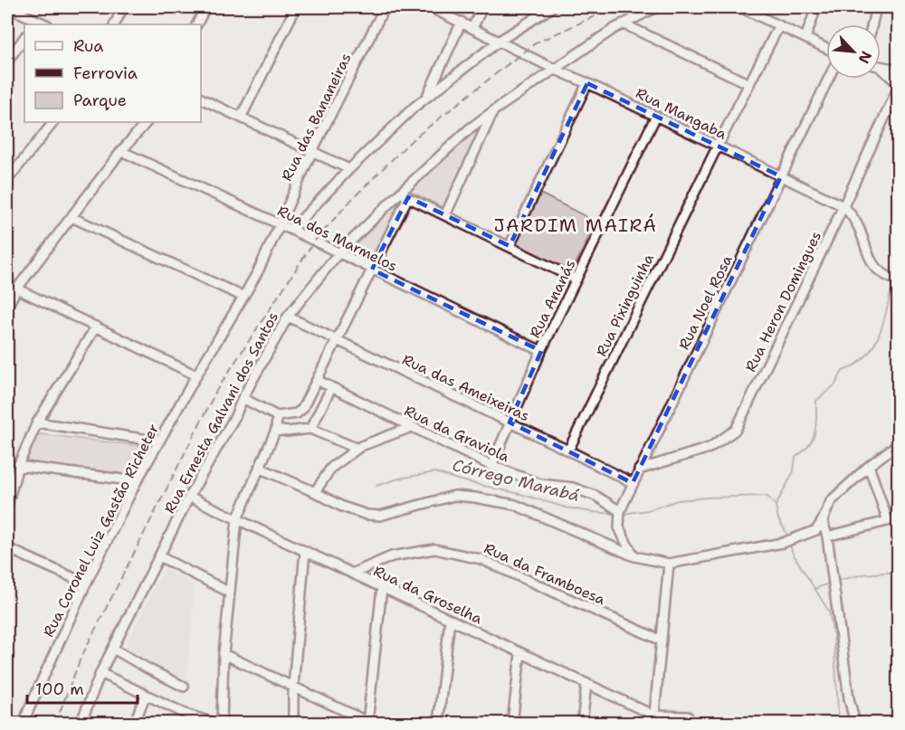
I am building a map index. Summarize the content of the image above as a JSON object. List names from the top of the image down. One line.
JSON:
{"streets":{"street":["Rua Mangaba","Rua das Bananeiras","Rua dos Marmelos","Rua Ananás","Rua Heron Domingues","Rua Noel Rosa","Rua Pixinguinha","Rua das Ameixeiras","Rua Ernesta Galvani dos Santos","Rua da Graviola","Rua Coronel Luiz Gastão Richeter","Rua da Framboesa","Rua da Groselha"]},"crossings":[["Rua Mangaba","Rua Ananás"],["Rua Mangaba","Rua Heron Domingues"],["Rua Mangaba","Rua Noel Rosa"],["Rua Mangaba","Rua Pixinguinha"],["Rua Mangaba","Rua Ernesta Galvani dos Santos"],["Rua das Bananeiras","Rua dos Marmelos"],["Rua das Bananeiras","Rua Coronel Luiz Gastão Richeter"],["Rua dos Marmelos","Rua Ananás"],["Rua dos Marmelos","Rua Ernesta Galvani dos Santos"],["Rua Ananás","Rua das Ameixeiras"],["Rua Ananás","Rua da Graviola"],["Rua Heron Domingues","Rua Noel Rosa"],["Rua Noel Rosa","Rua das Ameixeiras"],["Rua Noel Rosa","Rua da Graviola"],["Rua Pixinguinha","Rua das Ameixeiras"],["Rua das Ameixeiras","Rua Ernesta Galvani dos Santos"],["Rua Ernesta Galvani dos Santos","Rua da Groselha"],["Rua da Framboesa","Rua da Groselha"]],"districts":["JARDIM MAIRÁ"],"water":["Córrego Marabá"],"legend":["Rua","Ferrovia","Parque"],"scale_bar":"100 m","north":"bottom right"}
